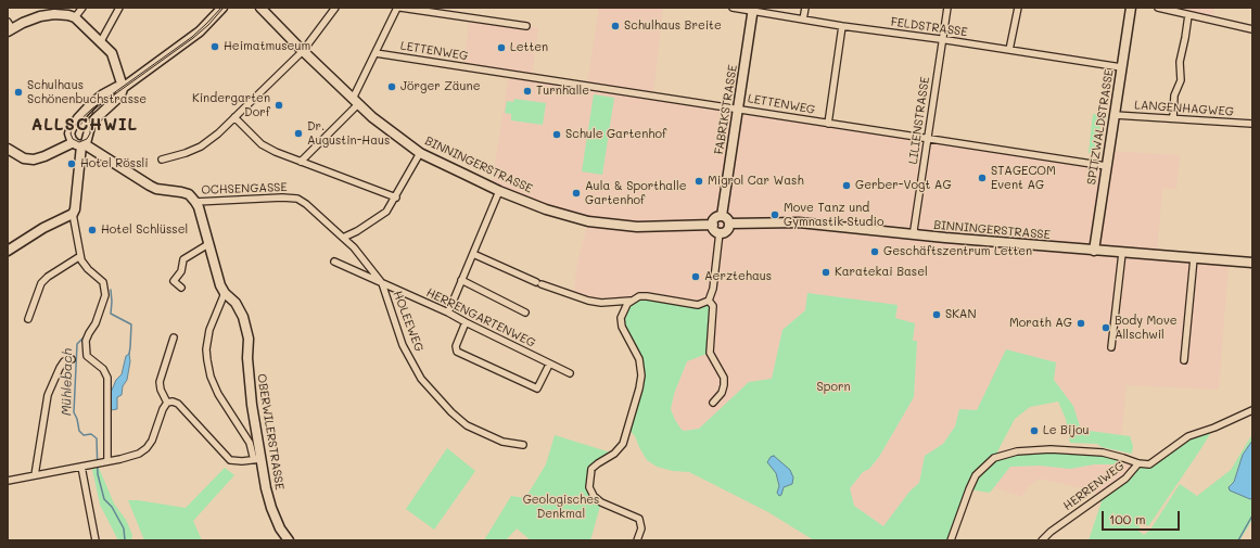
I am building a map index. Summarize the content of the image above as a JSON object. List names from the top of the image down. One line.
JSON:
{"streets":{"street":["FELDSTRASSE","LETTENWEG","LANGENHAGWEG","FABRIKSTRASSE","LILIENSTRASSE","SPITZWALDSTRASSE","BINNINGERSTRASSE","OCHSENGASSE","HERRENGARTENWEG","HOLEEWEG","OBERWILERSTRASSE","HERRENWEG"]},"crossings":[["FELDSTRASSE","FABRIKSTRASSE"],["FELDSTRASSE","LILIENSTRASSE"],["FELDSTRASSE","SPITZWALDSTRASSE"],["LETTENWEG","FABRIKSTRASSE"],["LETTENWEG","LILIENSTRASSE"],["LETTENWEG","SPITZWALDSTRASSE"],["LANGENHAGWEG","SPITZWALDSTRASSE"],["FABRIKSTRASSE","BINNINGERSTRASSE"],["LILIENSTRASSE","BINNINGERSTRASSE"],["SPITZWALDSTRASSE","BINNINGERSTRASSE"],["OCHSENGASSE","HOLEEWEG"],["OCHSENGASSE","OBERWILERSTRASSE"],["HERRENGARTENWEG","HOLEEWEG"]],"districts":["ALLSCHWIL"],"water":["Mühlebach"],"parks":["Sporn","Geologisches Denkmal"],"places":["Schulhaus Breite","Heimatmuseum","Letten","Jörger Zäune","Turnhalle","Schulhaus Schönenbuchstrasse","Kindergarten Dorf","Dr. Augustin-Haus","Schule Gartenhof","Hotel Rössli","STAGECOM Event AG","Migrol Car Wash","Gerber-Vogt AG","Aula & Sporthalle Gartenhof","Move Tanz und Gymnastik Studio","Hotel Schlüssel","Geschäftszentrum Letten","Karatekai Basel","Aerztehaus","SKAN","Morath AG","Body Move Allschwil","Le Bijou"],"scale_bar":"100 m"}
